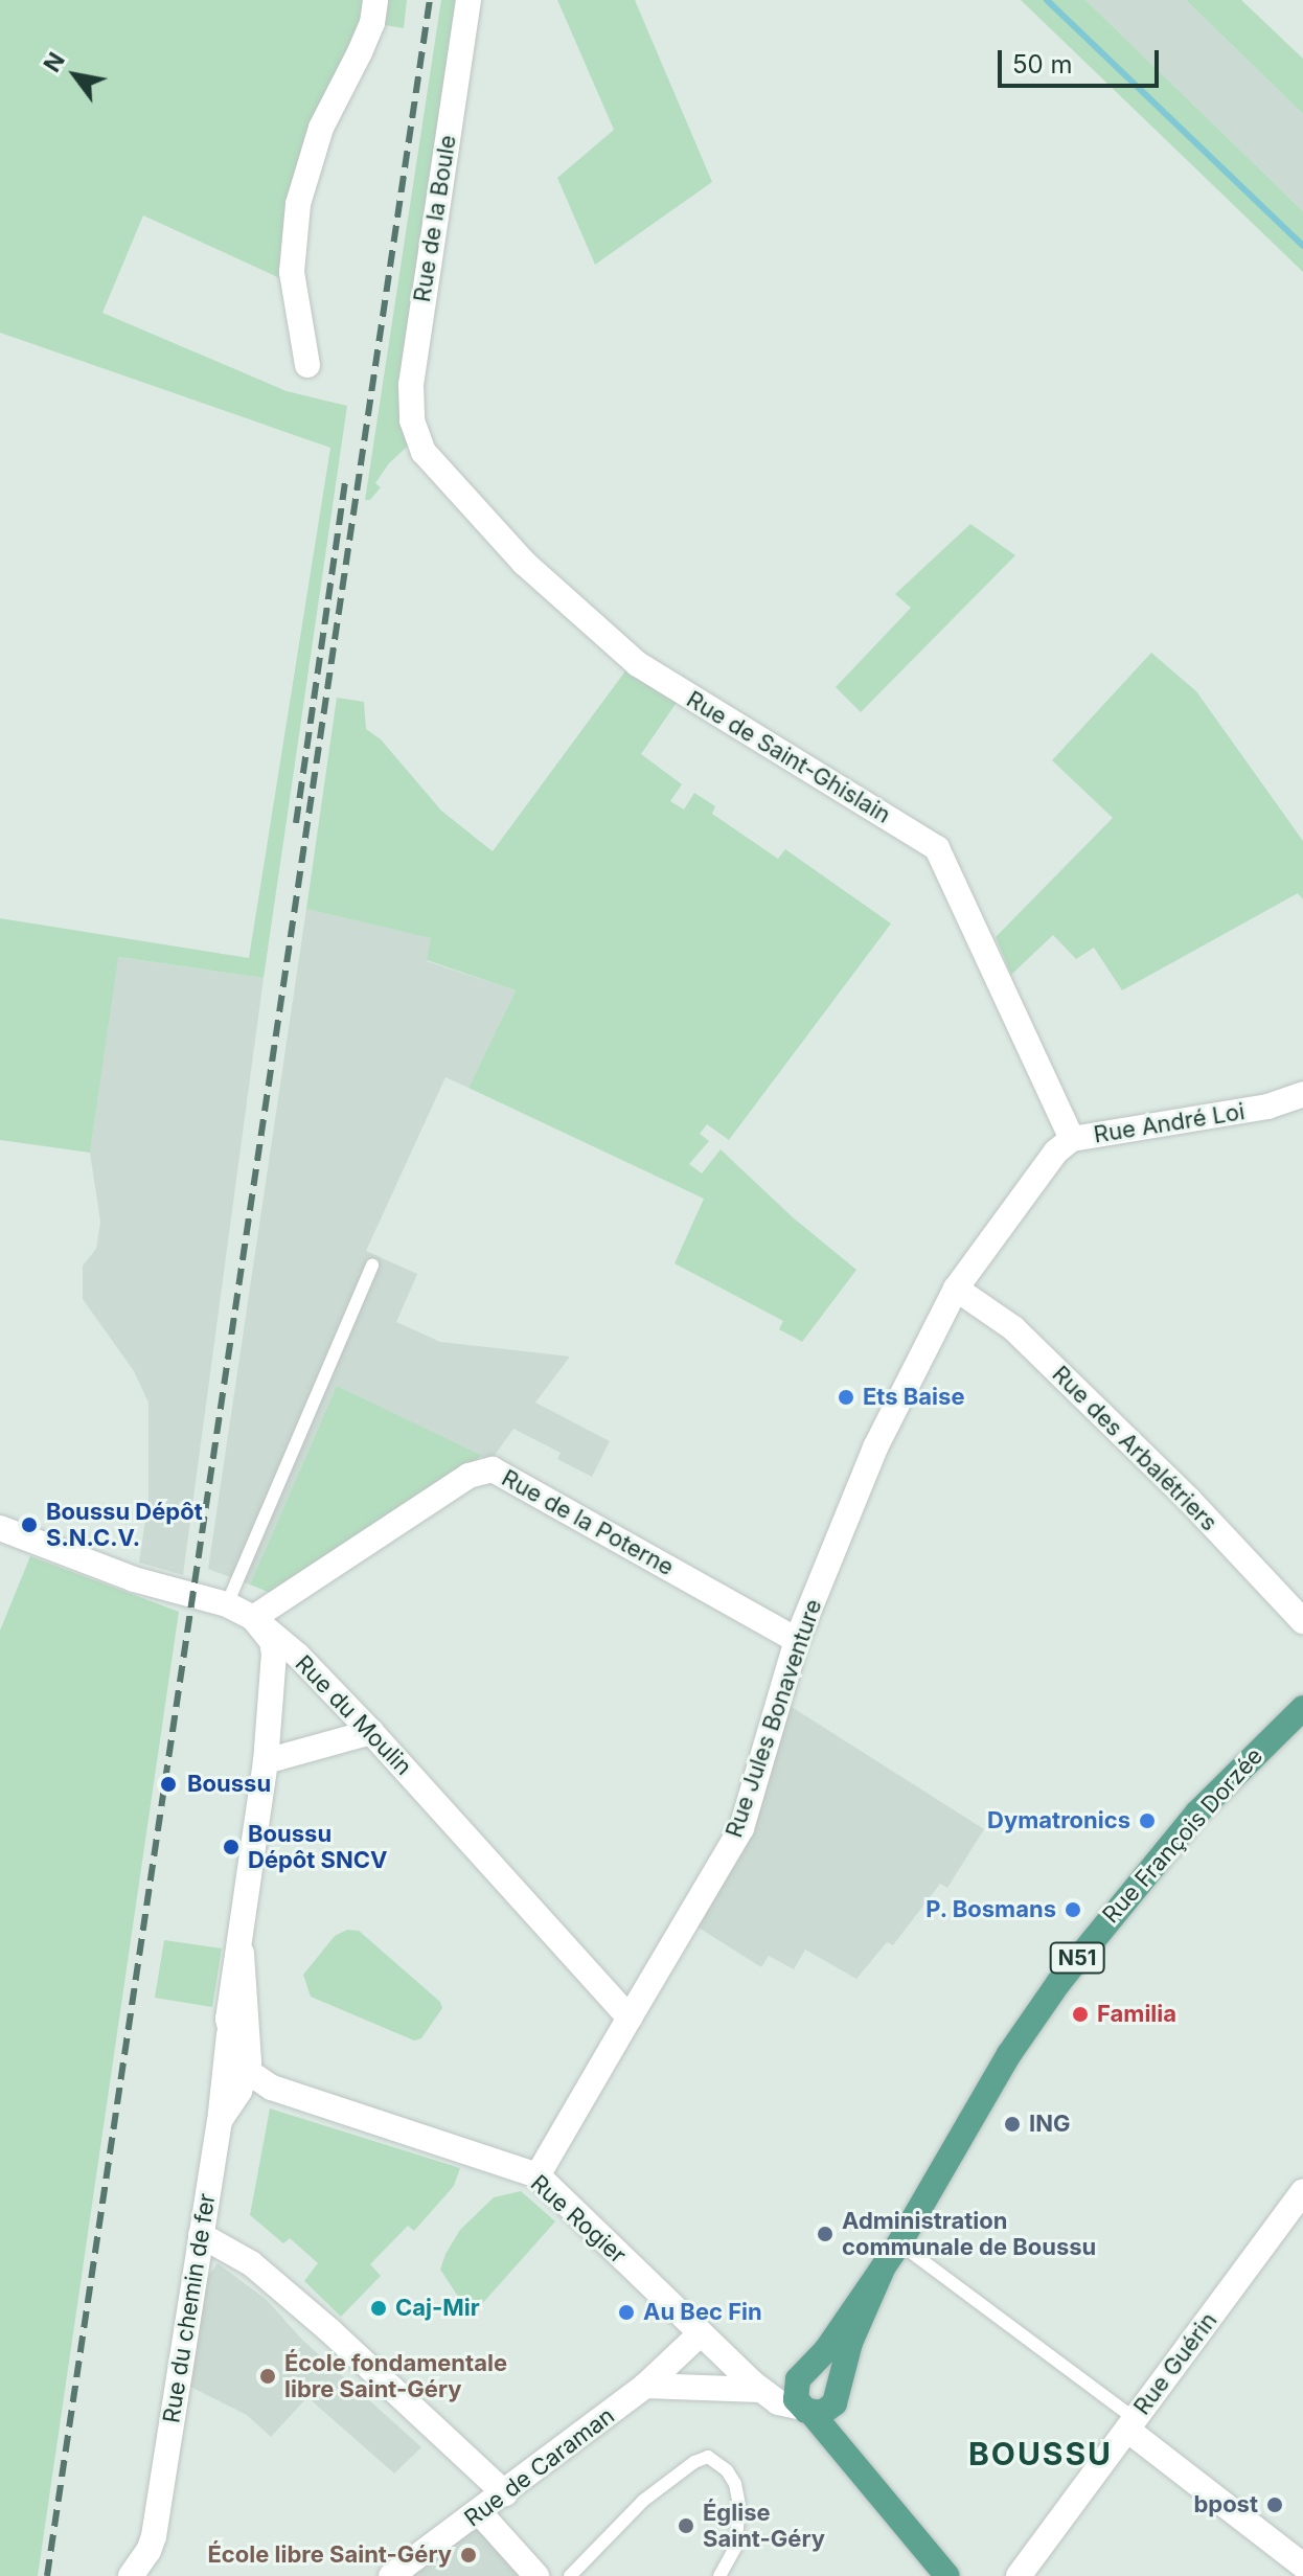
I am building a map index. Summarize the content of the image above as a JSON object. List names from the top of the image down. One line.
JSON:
{"streets":{"main road":["Rue François Dorzée","N51"],"street":["Rue de la Boule","Rue de Saint-Ghislain","Rue André Loi","Rue des Arbalétriers","Rue de la Poterne","Rue du Moulin","Rue Jules Bonaventure","Rue Rogier","Rue du chemin de fer","Rue Guérin","Rue de Caraman"]},"crossings":[["Rue de la Boule","Rue de Saint-Ghislain"],["Rue de Saint-Ghislain","Rue André Loi"],["Rue André Loi","Rue des Arbalétriers"],["Rue André Loi","Rue Jules Bonaventure"],["Rue des Arbalétriers","Rue Jules Bonaventure"],["Rue de la Poterne","Rue du Moulin"],["Rue de la Poterne","Rue Jules Bonaventure"],["Rue du Moulin","Rue Jules Bonaventure"],["Rue Jules Bonaventure","Rue Rogier"],["Rue François Dorzée","N51"],["Rue François Dorzée","Rue Rogier"],["N51","Rue Rogier"],["Rue Rogier","Rue de Caraman"]],"districts":["BOUSSU"],"places":["Ets Baise","Boussu Dépôt S.N.C.V.","Boussu","Dymatronics","Boussu Dépôt SNCV","P. Bosmans","Familia","ING","Administration communale de Boussu","Caj-Mir","Au Bec Fin","École fondamentale libre Saint-Géry","bpost","Église Saint-Géry","École libre Saint-Géry"],"scale_bar":"50 m","north":"top left"}
